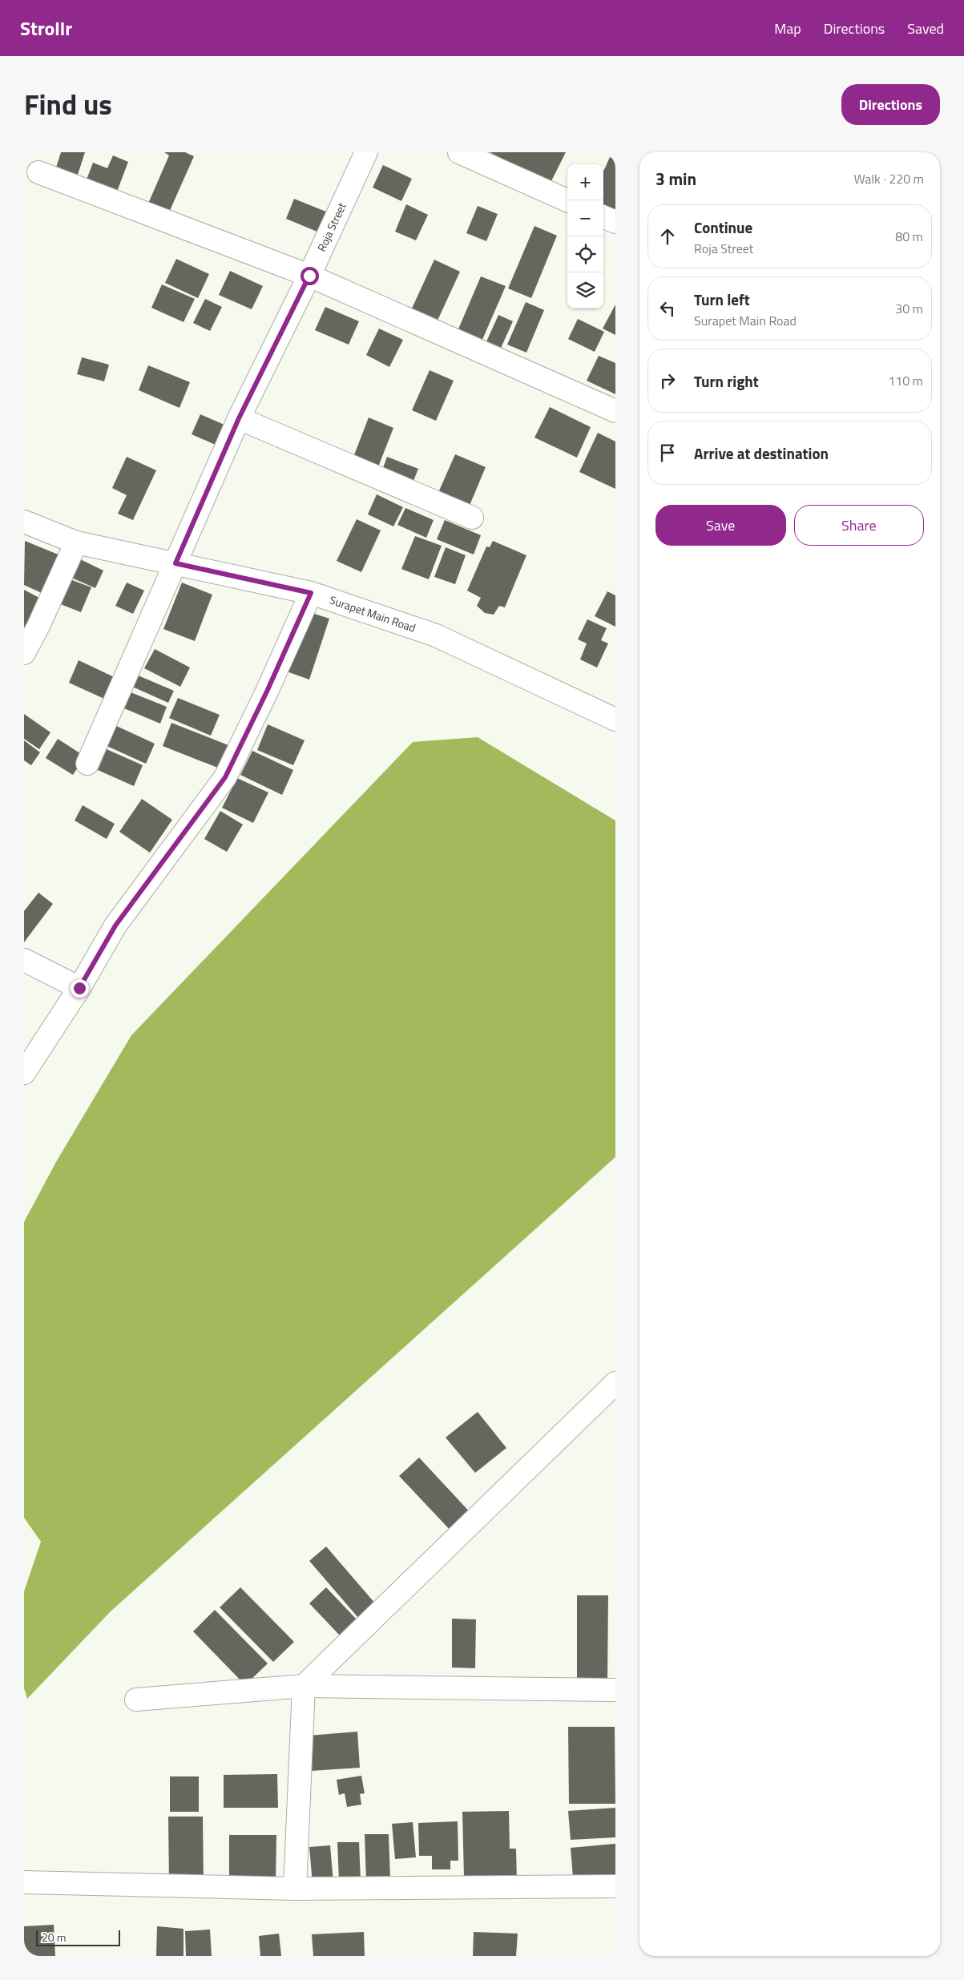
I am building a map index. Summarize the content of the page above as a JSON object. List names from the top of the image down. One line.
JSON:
{"streets":{"street":["Roja Street","Surapet Main Road"]},"crossings":[["Roja Street","Surapet Main Road"]],"scale_bar":"20 m","page":{"header":"Strollr","nav":["Map","Directions","Saved"],"title":"Find us","buttons":["Directions",["Save","Share"]],"heading":["3 min","Walk · 220 m"],"map_buttons":["+","−"],"list":[["Continue","Roja Street","80 m"],["Turn left","Surapet Main Road","30 m"],["Turn right","110 m"],"Arrive at destination"],"scale":"20 m"}}
